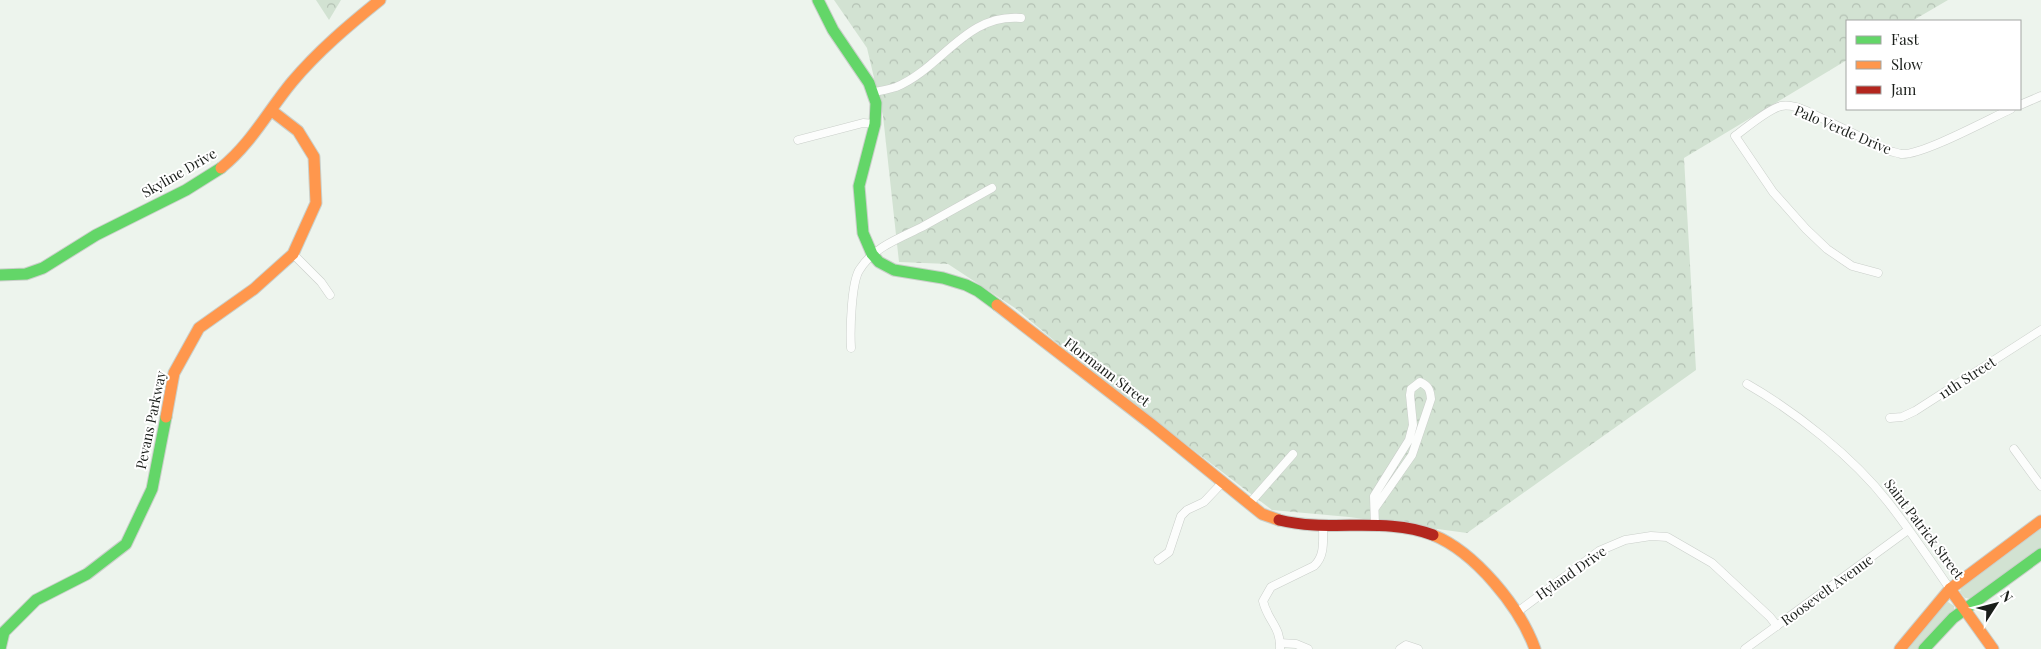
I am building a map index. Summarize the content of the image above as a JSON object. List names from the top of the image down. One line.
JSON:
{"streets":{"street":["Palo Verde Drive","Skyline Drive","Flormann Street","11th Street","Pevans Parkway","Saint Patrick Street","Hyland Drive","Roosevelt Avenue"]},"crossings":[["Skyline Drive","Pevans Parkway"],["Flormann Street","Hyland Drive"],["Saint Patrick Street","Roosevelt Avenue"],["Hyland Drive","Roosevelt Avenue"]],"legend":["Fast","Slow","Jam"],"north":"top right"}
